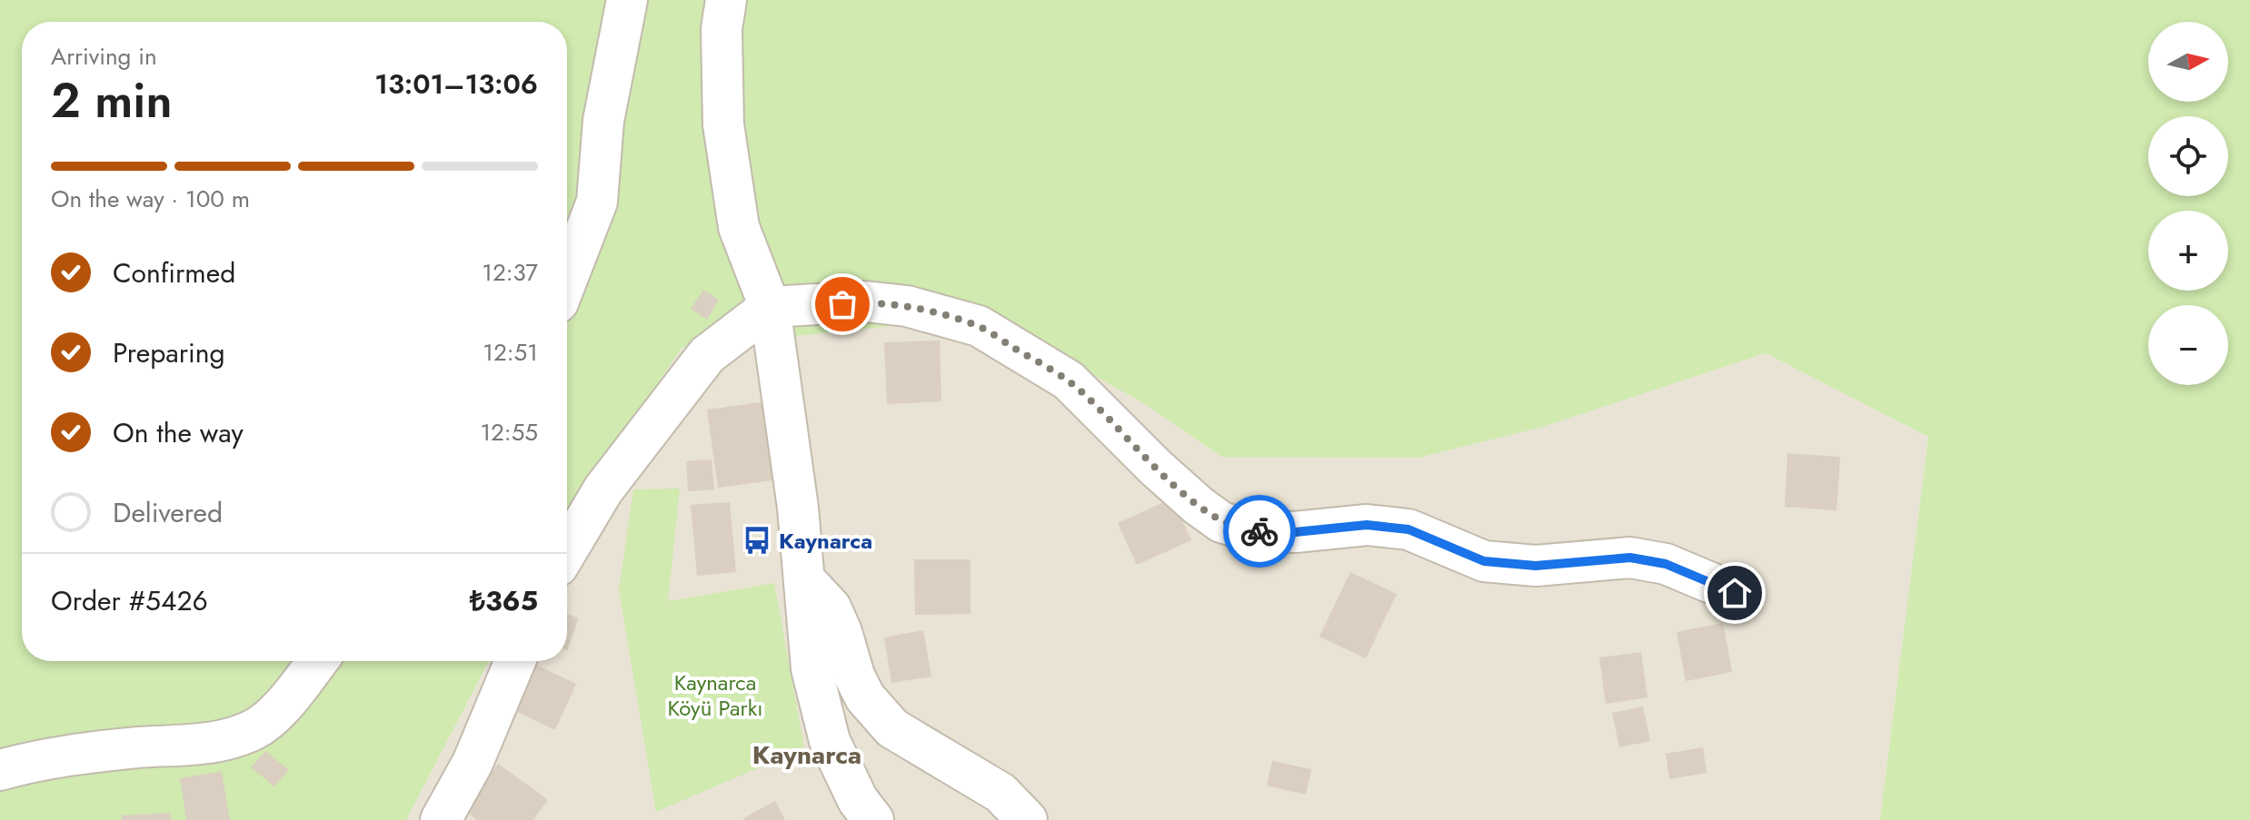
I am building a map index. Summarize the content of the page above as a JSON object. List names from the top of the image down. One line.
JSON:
{"districts":["Kaynarca"],"parks":["Kaynarca Köyü Parkı"],"places":{"bus stop":["Kaynarca"]},"north":"right","page":{"map_buttons":["+","−"],"heading":["2 min","Arriving in","13:01–13:06"],"panel":["Order #5426","₺365"],"bar":"On the way · 100 m","list":[["Confirmed","12:37"],["Preparing","12:51"],["On the way","12:55"],"Delivered"]}}
